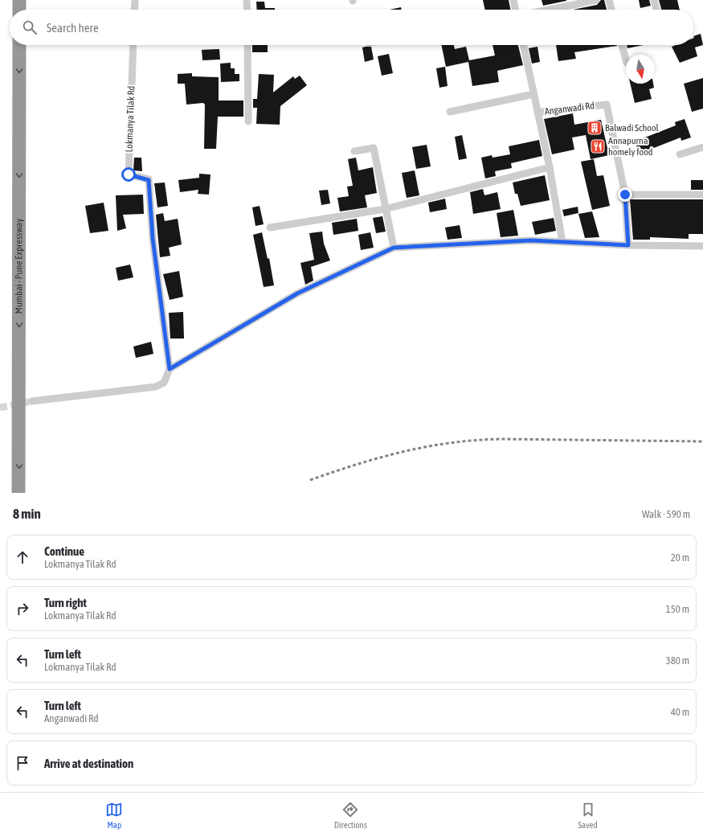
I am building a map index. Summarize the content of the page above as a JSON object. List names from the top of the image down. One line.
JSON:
{"streets":{"highway":["Mumbai - Pune Expressway"],"street":["Anganwadi Rd","Lokmanya Tilak Rd"]},"one_way":["Mumbai - Pune Expressway"],"places":{"building":["Balwadi School"],"restaurant":["Annapurna homely food"]},"north":"bottom","page":{"search":"Search here","heading":["8 min","Walk · 590 m"],"list":[["Continue","Lokmanya Tilak Rd","20 m"],["Turn right","Lokmanya Tilak Rd","150 m"],["Turn left","Lokmanya Tilak Rd","380 m"],["Turn left","Anganwadi Rd","40 m"],"Arrive at destination"],"nav":["Map","Directions","Saved"]}}
